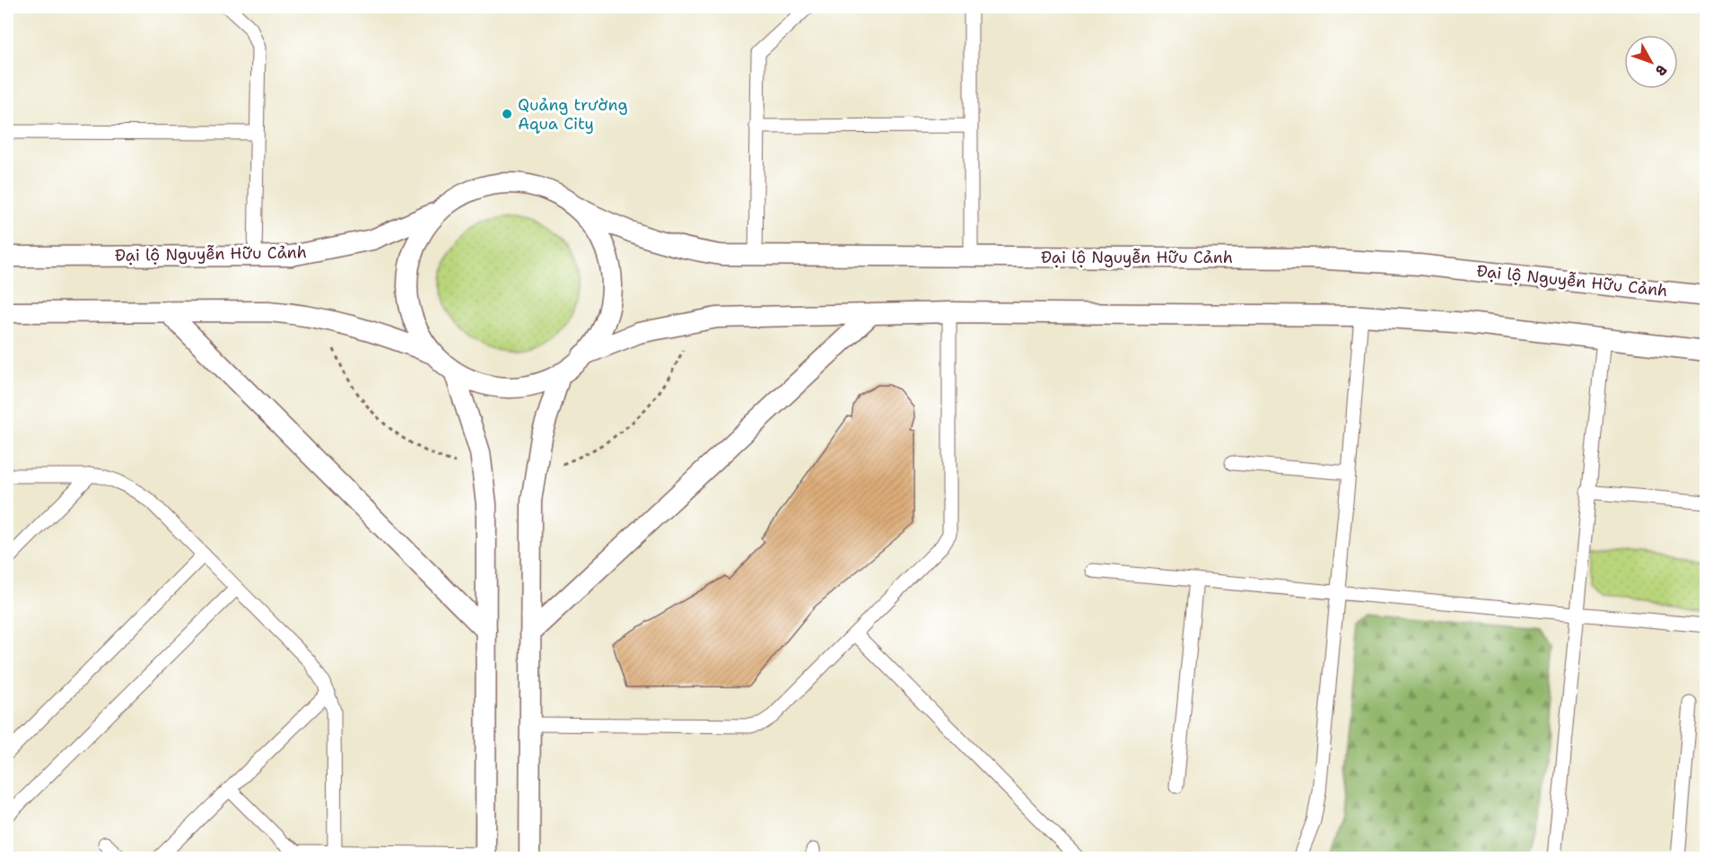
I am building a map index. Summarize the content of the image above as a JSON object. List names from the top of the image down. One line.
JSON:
{"streets":{"main road":["Đại lộ Nguyễn Hữu Cảnh"]},"places":["Quảng trường Aqua City"],"north":"bottom right"}
